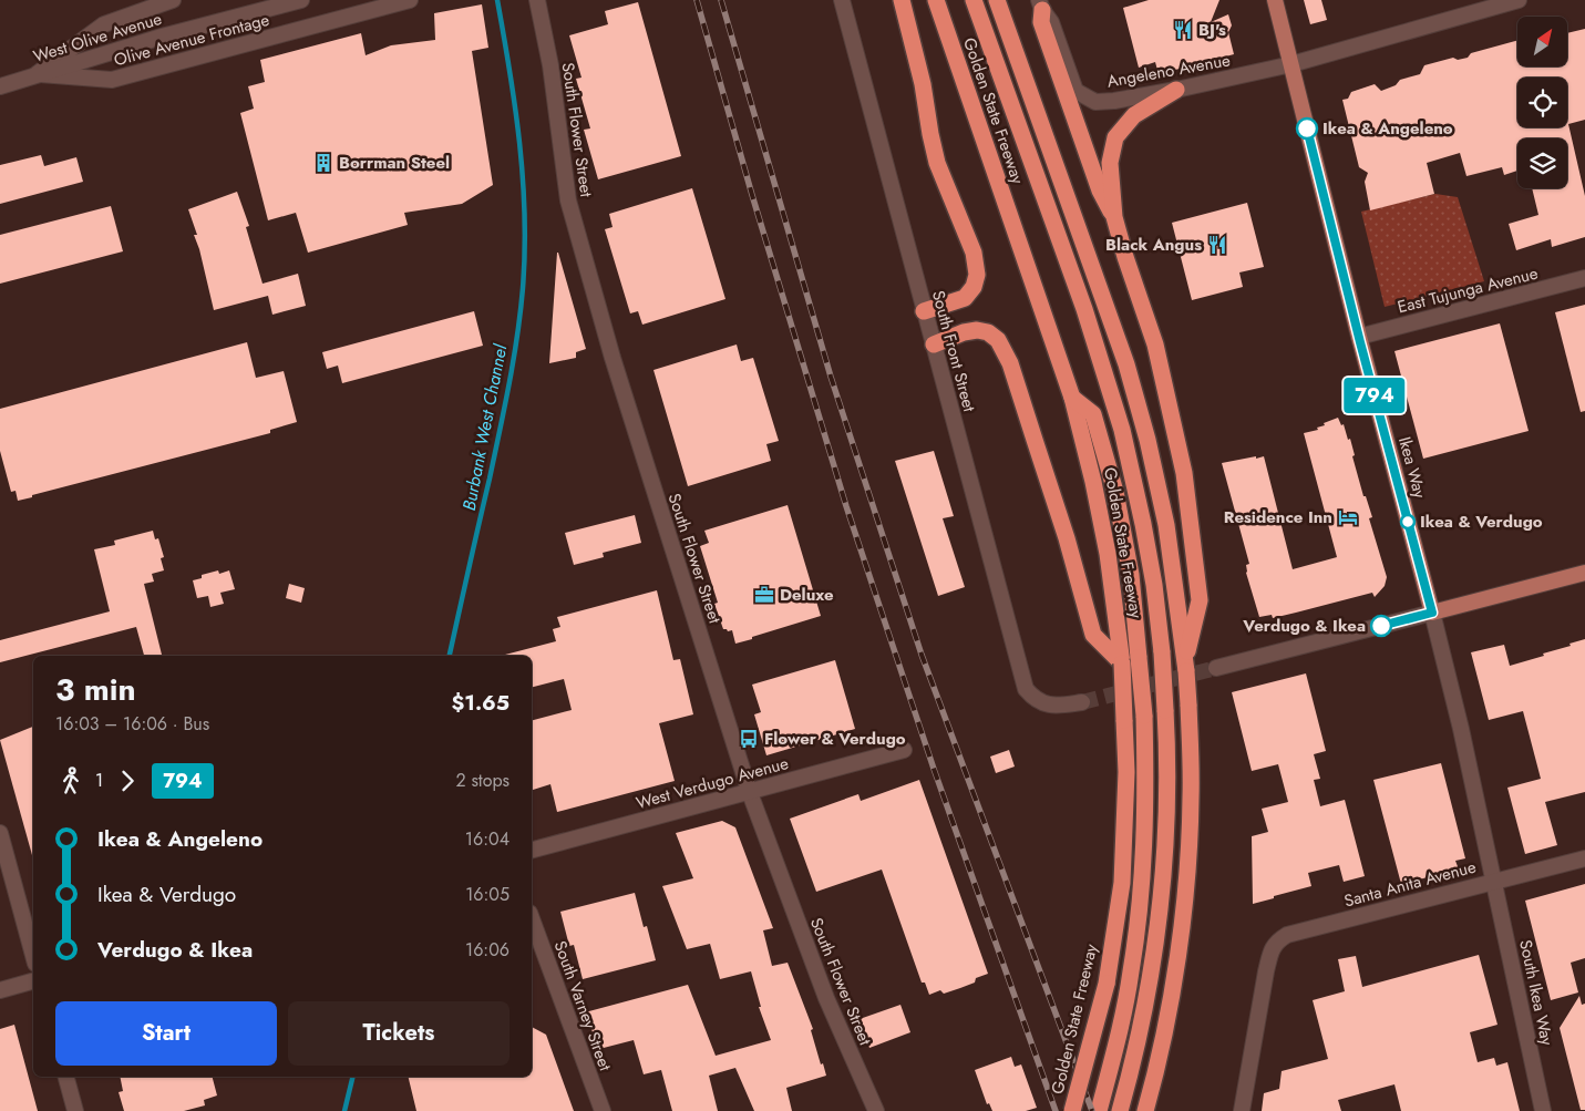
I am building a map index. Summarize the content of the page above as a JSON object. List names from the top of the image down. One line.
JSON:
{"streets":{"highway":["Golden State Freeway"],"main road":["Ikea Way"],"street":["West Olive Avenue","Olive Avenue Frontage","Angeleno Avenue","South Flower Street","East Tujunga Avenue","South Front Street","West Verdugo Avenue","Santa Anita Avenue","South Ikea Way","South Varney Street"]},"crossings":[["West Olive Avenue","Olive Avenue Frontage"],["Angeleno Avenue","Ikea Way"],["South Flower Street","West Verdugo Avenue"],["East Tujunga Avenue","Ikea Way"],["Ikea Way","Santa Anita Avenue"],["Ikea Way","South Ikea Way"],["Santa Anita Avenue","South Ikea Way"]],"water":["Burbank West Channel"],"places":{"restaurant":["BJ's","Black Angus"],"other":["Ikea & Angeleno","Ikea & Verdugo","Verdugo & Ikea"],"building":["Borrman Steel"],"hotel":["Residence Inn"],"office":["Deluxe"],"bus stop":["Flower & Verdugo"]},"lines":["bus line 794"],"north":"top right","page":{"on_map":"794","heading":["3 min","16:03 – 16:06 · Bus","$1.65"],"legs":["1","794","2 stops"],"list":[{"name":"Ikea & Angeleno","value":"16:04"},{"name":"Ikea & Verdugo","value":"16:05"},{"name":"Verdugo & Ikea","value":"16:06"}],"buttons":["Start","Tickets"]}}
